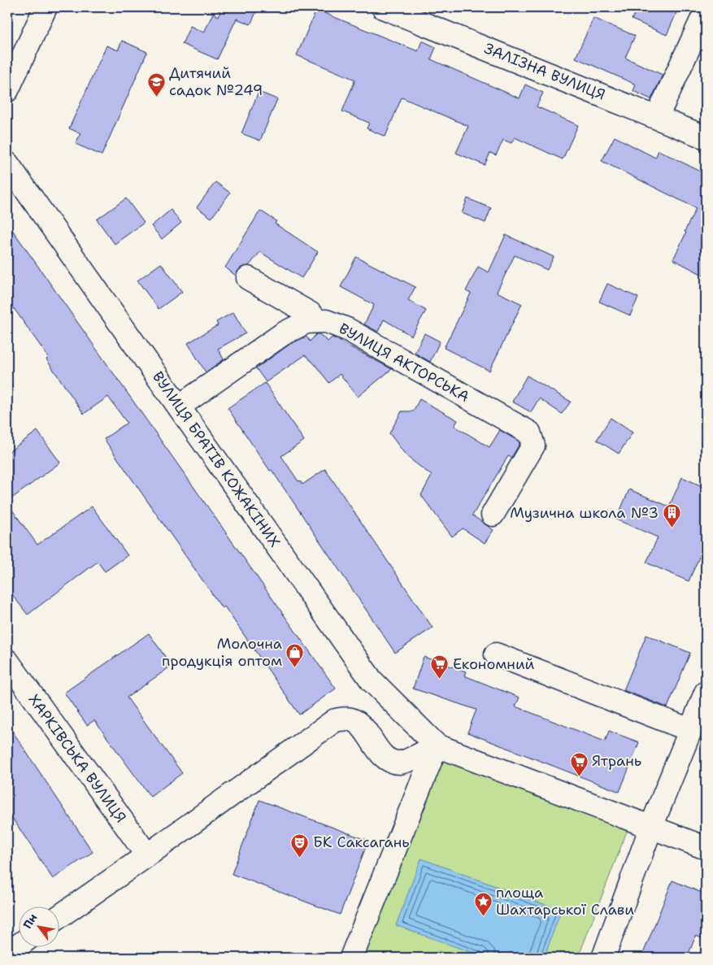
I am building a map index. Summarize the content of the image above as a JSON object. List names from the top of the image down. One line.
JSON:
{"streets":{"street":["ЗАЛІЗНА ВУЛИЦЯ","ВУЛИЦЯ АКТОРСЬКА","ВУЛИЦЯ БРАТІВ КОЖАКІНИХ","ХАРКІВСЬКА ВУЛИЦЯ"]},"crossings":[["ВУЛИЦЯ АКТОРСЬКА","ВУЛИЦЯ БРАТІВ КОЖАКІНИХ"]],"places":{"school or university":["Дитячий садок №249"],"building":["Музична школа №3"],"shop":["Молочна продукція оптом"],"supermarket":["Економний","Ятрань"],"theatre":["БК Саксагань"],"place":["площа Шахтарської Слави"]},"north":"top left"}
